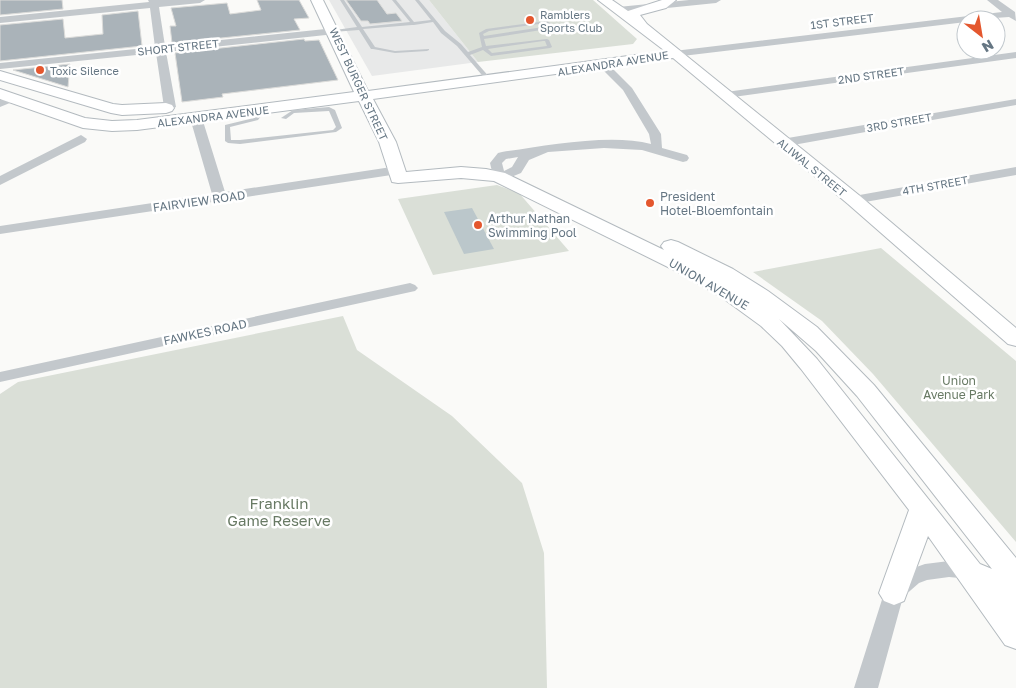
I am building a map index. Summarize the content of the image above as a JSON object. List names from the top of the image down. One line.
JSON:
{"streets":{"main road":["ALEXANDRA AVENUE","WEST BURGER STREET","ALIWAL STREET","UNION AVENUE"],"street":["1ST STREET","SHORT STREET","2ND STREET","3RD STREET","4TH STREET","FAIRVIEW ROAD","FAWKES ROAD"]},"crossings":[["1ST STREET","ALEXANDRA AVENUE"],["1ST STREET","ALIWAL STREET"],["SHORT STREET","ALEXANDRA AVENUE"],["SHORT STREET","WEST BURGER STREET"],["ALEXANDRA AVENUE","WEST BURGER STREET"],["ALEXANDRA AVENUE","ALIWAL STREET"],["2ND STREET","ALIWAL STREET"],["WEST BURGER STREET","UNION AVENUE"],["3RD STREET","ALIWAL STREET"],["ALIWAL STREET","4TH STREET"],["FAIRVIEW ROAD","UNION AVENUE"]],"parks":["Union Avenue Park","Franklin Game Reserve"],"places":["Ramblers Sports Club","Toxic Silence","President Hotel-Bloemfontain","Arthur Nathan Swimming Pool"],"north":"bottom right"}
